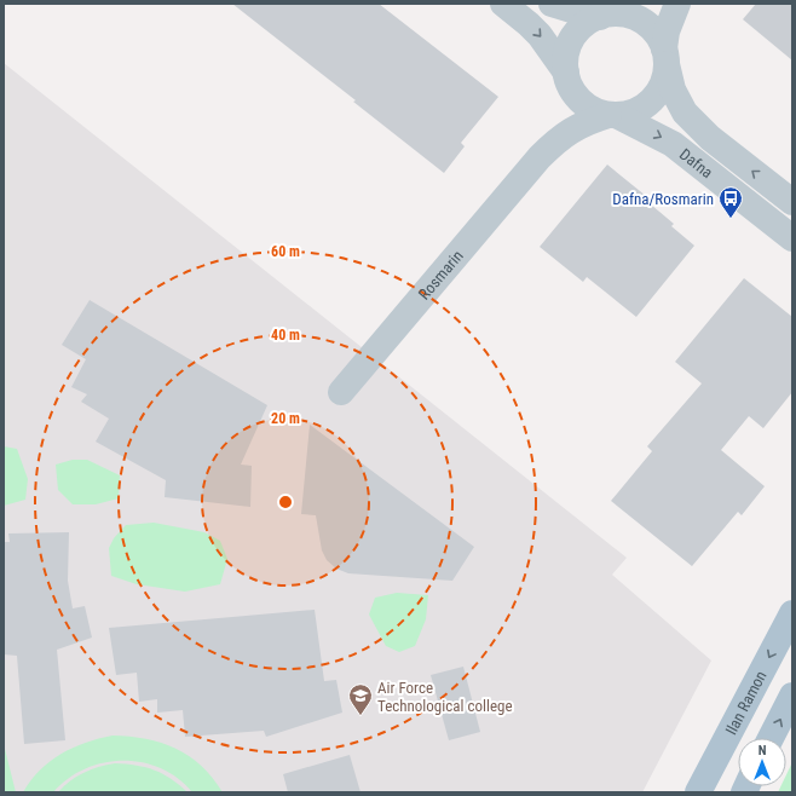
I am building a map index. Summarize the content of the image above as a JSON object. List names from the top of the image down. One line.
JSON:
{"streets":{"main road":["Ilan Ramon"],"street":["Dafna","Rosmarin"]},"crossings":[["Dafna","Rosmarin"]],"one_way":["Ilan Ramon"],"places":{"bus stop":["Dafna/Rosmarin"],"school or university":["Air Force Technological college"]},"north":"top","rings":["60 m","40 m","20 m"]}
